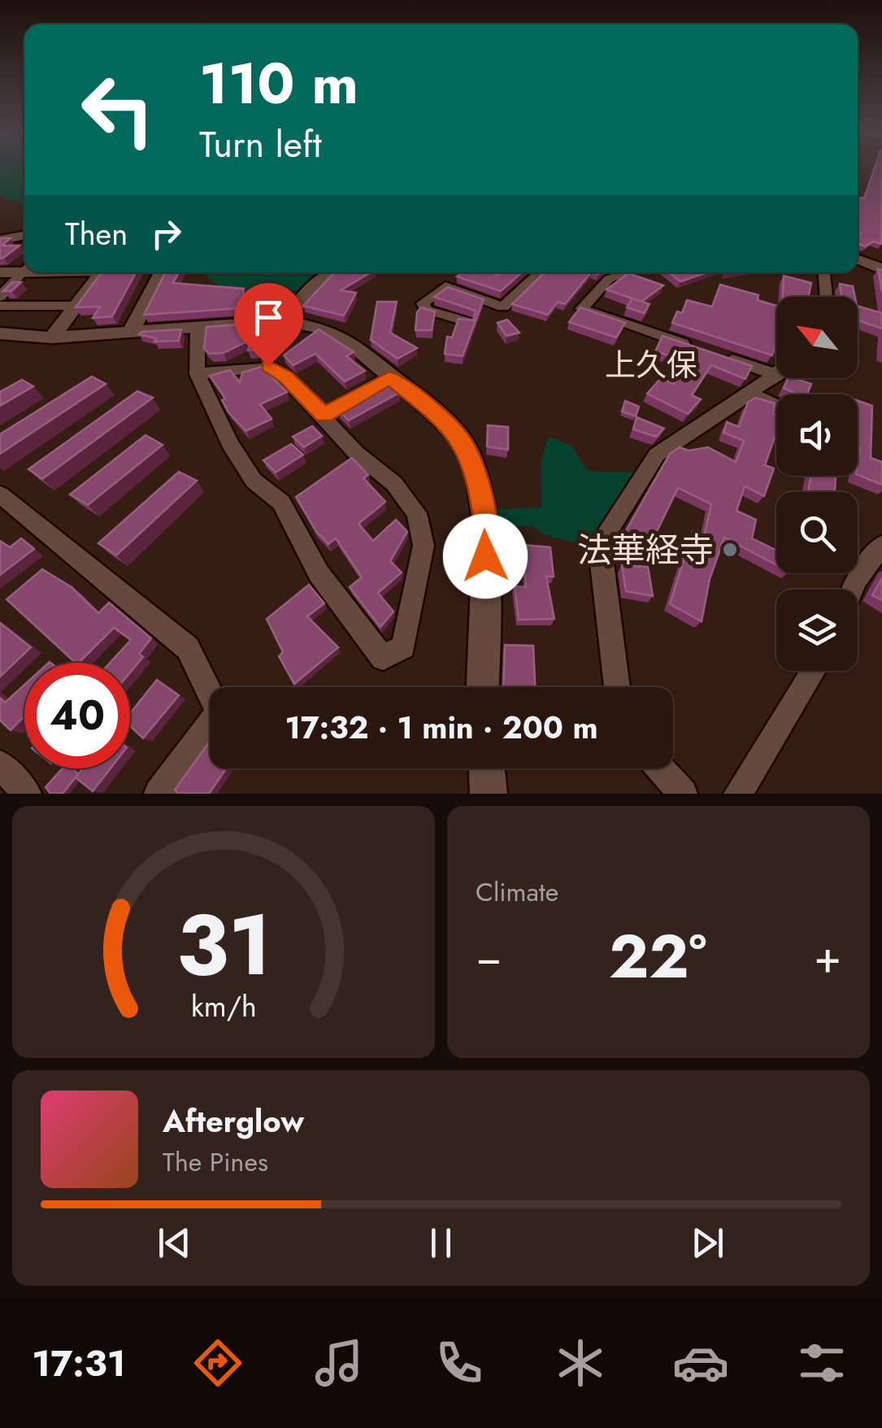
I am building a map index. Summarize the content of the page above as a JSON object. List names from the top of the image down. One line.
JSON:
{"districts":["上久保"],"places":["法華経寺"],"north":"top left","page":{"turn":["110 m","Turn left"],"then":"Then","limit":"40","trip":"17:32 · 1 min · 200 m","tile":"Climate","heat":["−","22°","+"],"song":["Afterglow","The Pines"],"tabs":"17:31","gauge":["31","km/h"]}}
